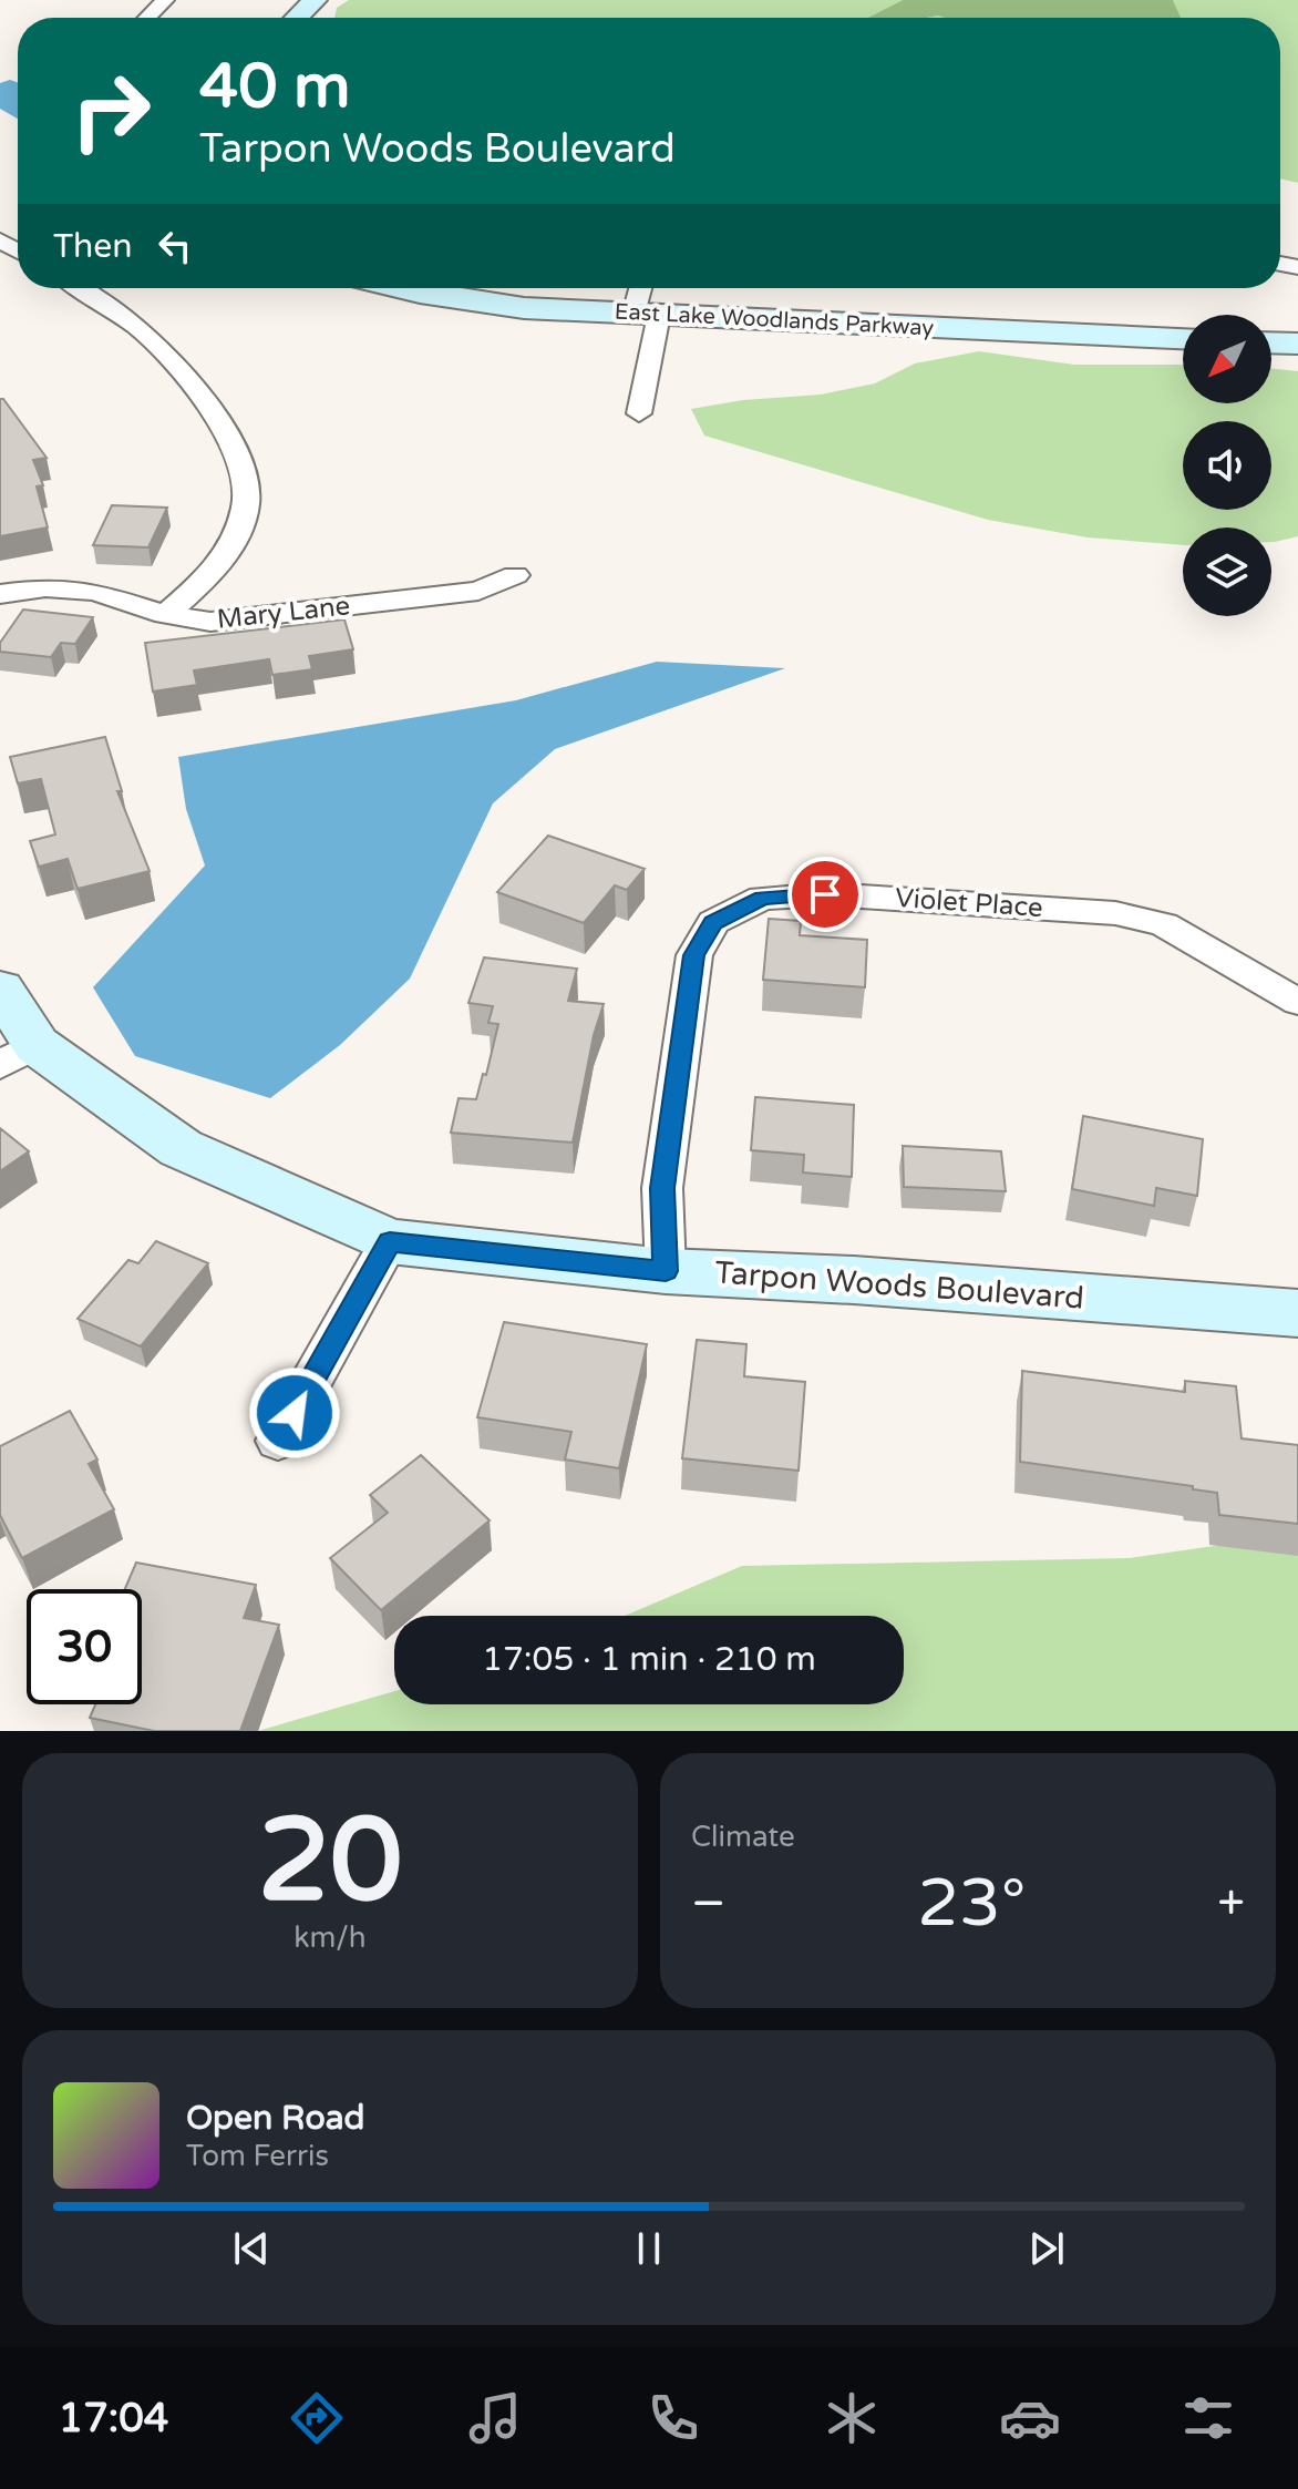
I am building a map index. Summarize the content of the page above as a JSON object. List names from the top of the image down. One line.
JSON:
{"streets":{"street":["East Lake Woodlands Parkway","Mary Lane","Violet Place","Tarpon Woods Boulevard"]},"crossings":[["Violet Place","Tarpon Woods Boulevard"]],"north":"bottom left","page":{"turn":["40 m","Tarpon Woods Boulevard"],"then":"Then","limit":"30","trip":"17:05 · 1 min · 210 m","tile":[["20","km/h"],"Climate"],"heat":["−","23°","+"],"song":["Open Road","Tom Ferris"],"tabs":"17:04"}}
